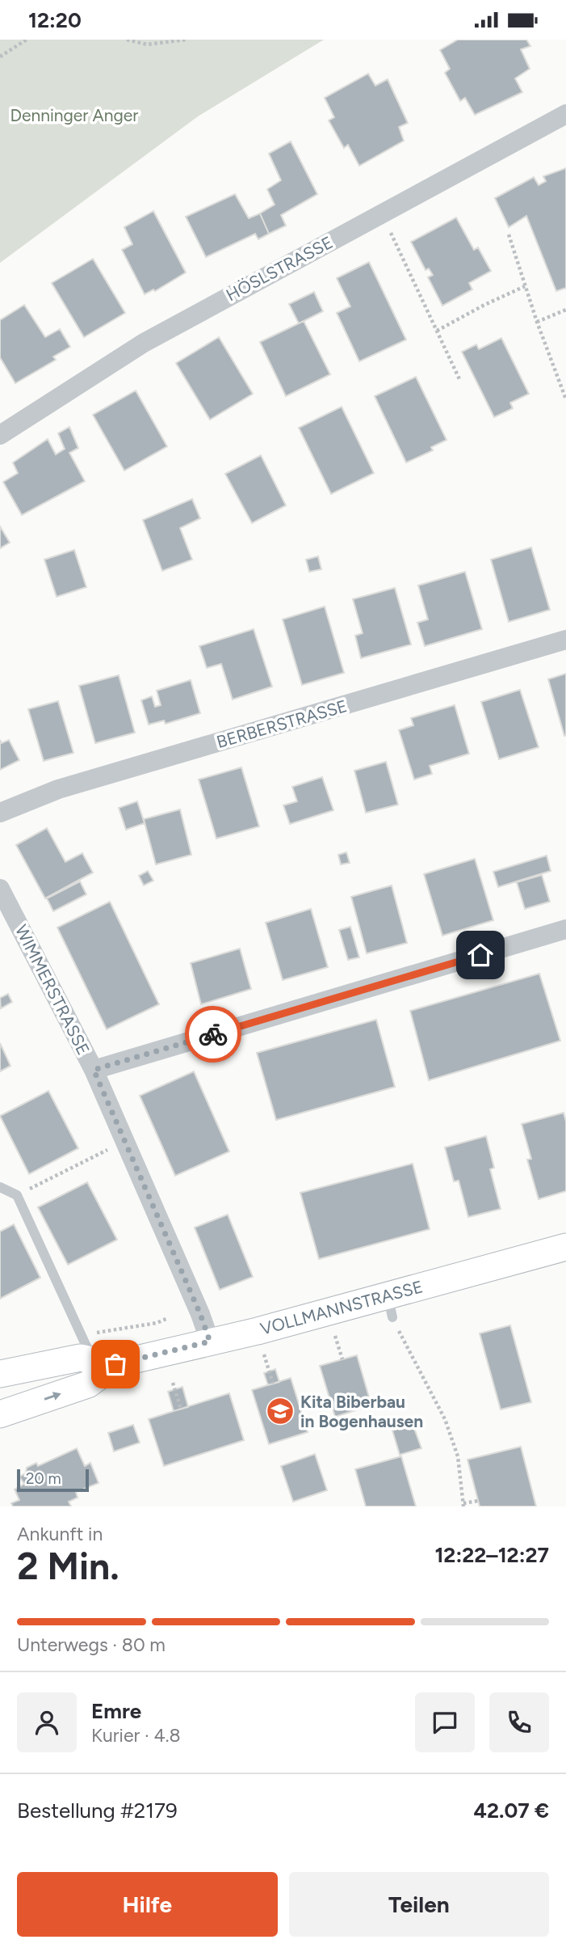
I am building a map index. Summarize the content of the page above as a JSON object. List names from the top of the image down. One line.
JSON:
{"streets":{"main road":["VOLLMANNSTRASSE"],"street":["HÖSLSTRASSE","BERBERSTRASSE","WIMMERSTRASSE"]},"crossings":[["WIMMERSTRASSE","VOLLMANNSTRASSE"]],"parks":["Denninger Anger"],"places":{"school or university":["Kita Biberbau in Bogenhausen"]},"scale_bar":"20 m","page":{"status":"12:20","scale":"20 m","heading":["2 Min.","Ankunft in","12:22–12:27"],"panel":["Emre","Kurier · 4.8","Bestellung #2179","42.07 €"],"bar":"Unterwegs · 80 m","buttons":["Hilfe","Teilen"]}}
